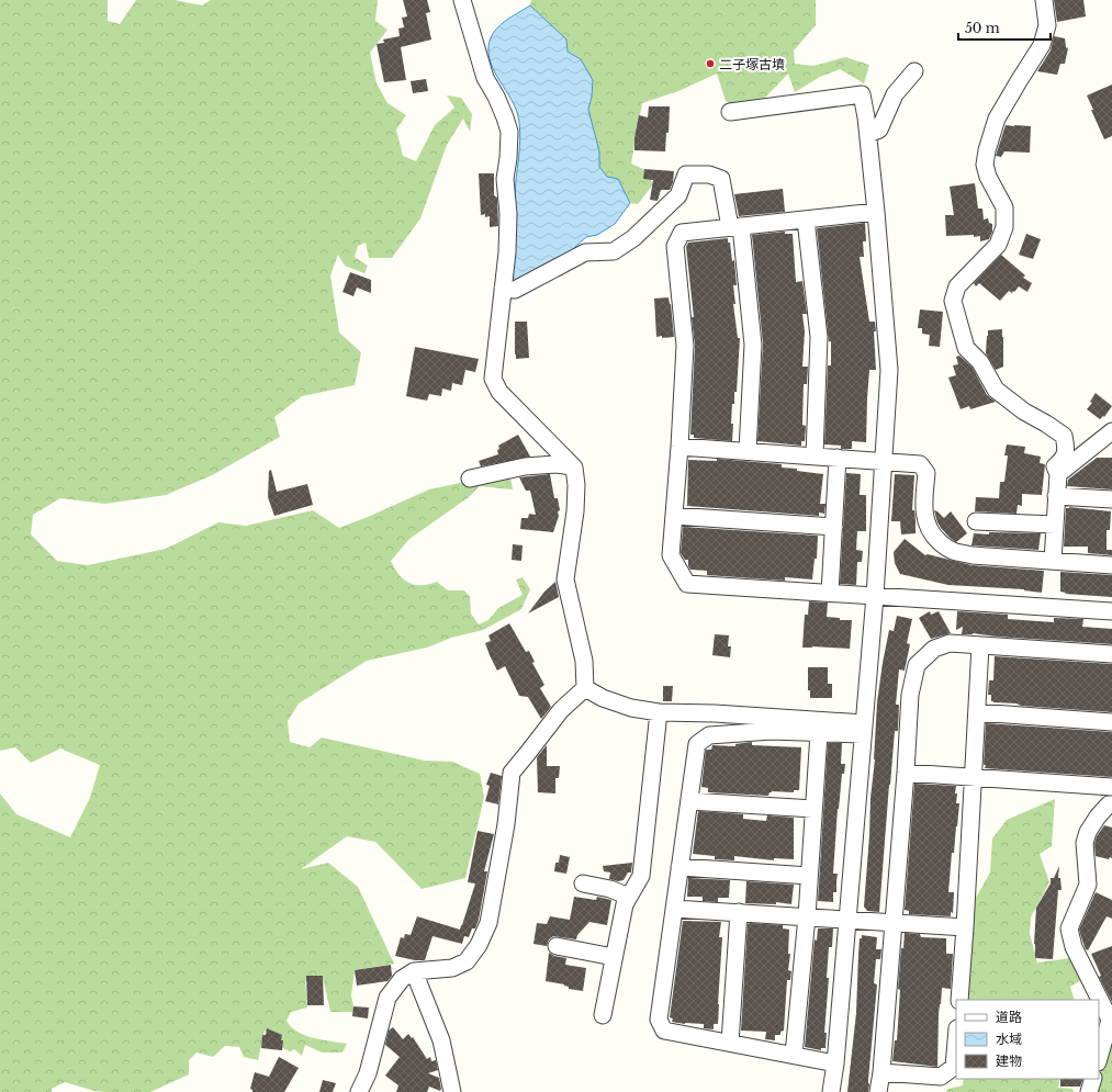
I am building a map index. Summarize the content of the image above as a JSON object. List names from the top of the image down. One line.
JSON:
{"places":["二子塚古墳"],"legend":["道路","水域","建物"],"scale_bar":"50 m"}
